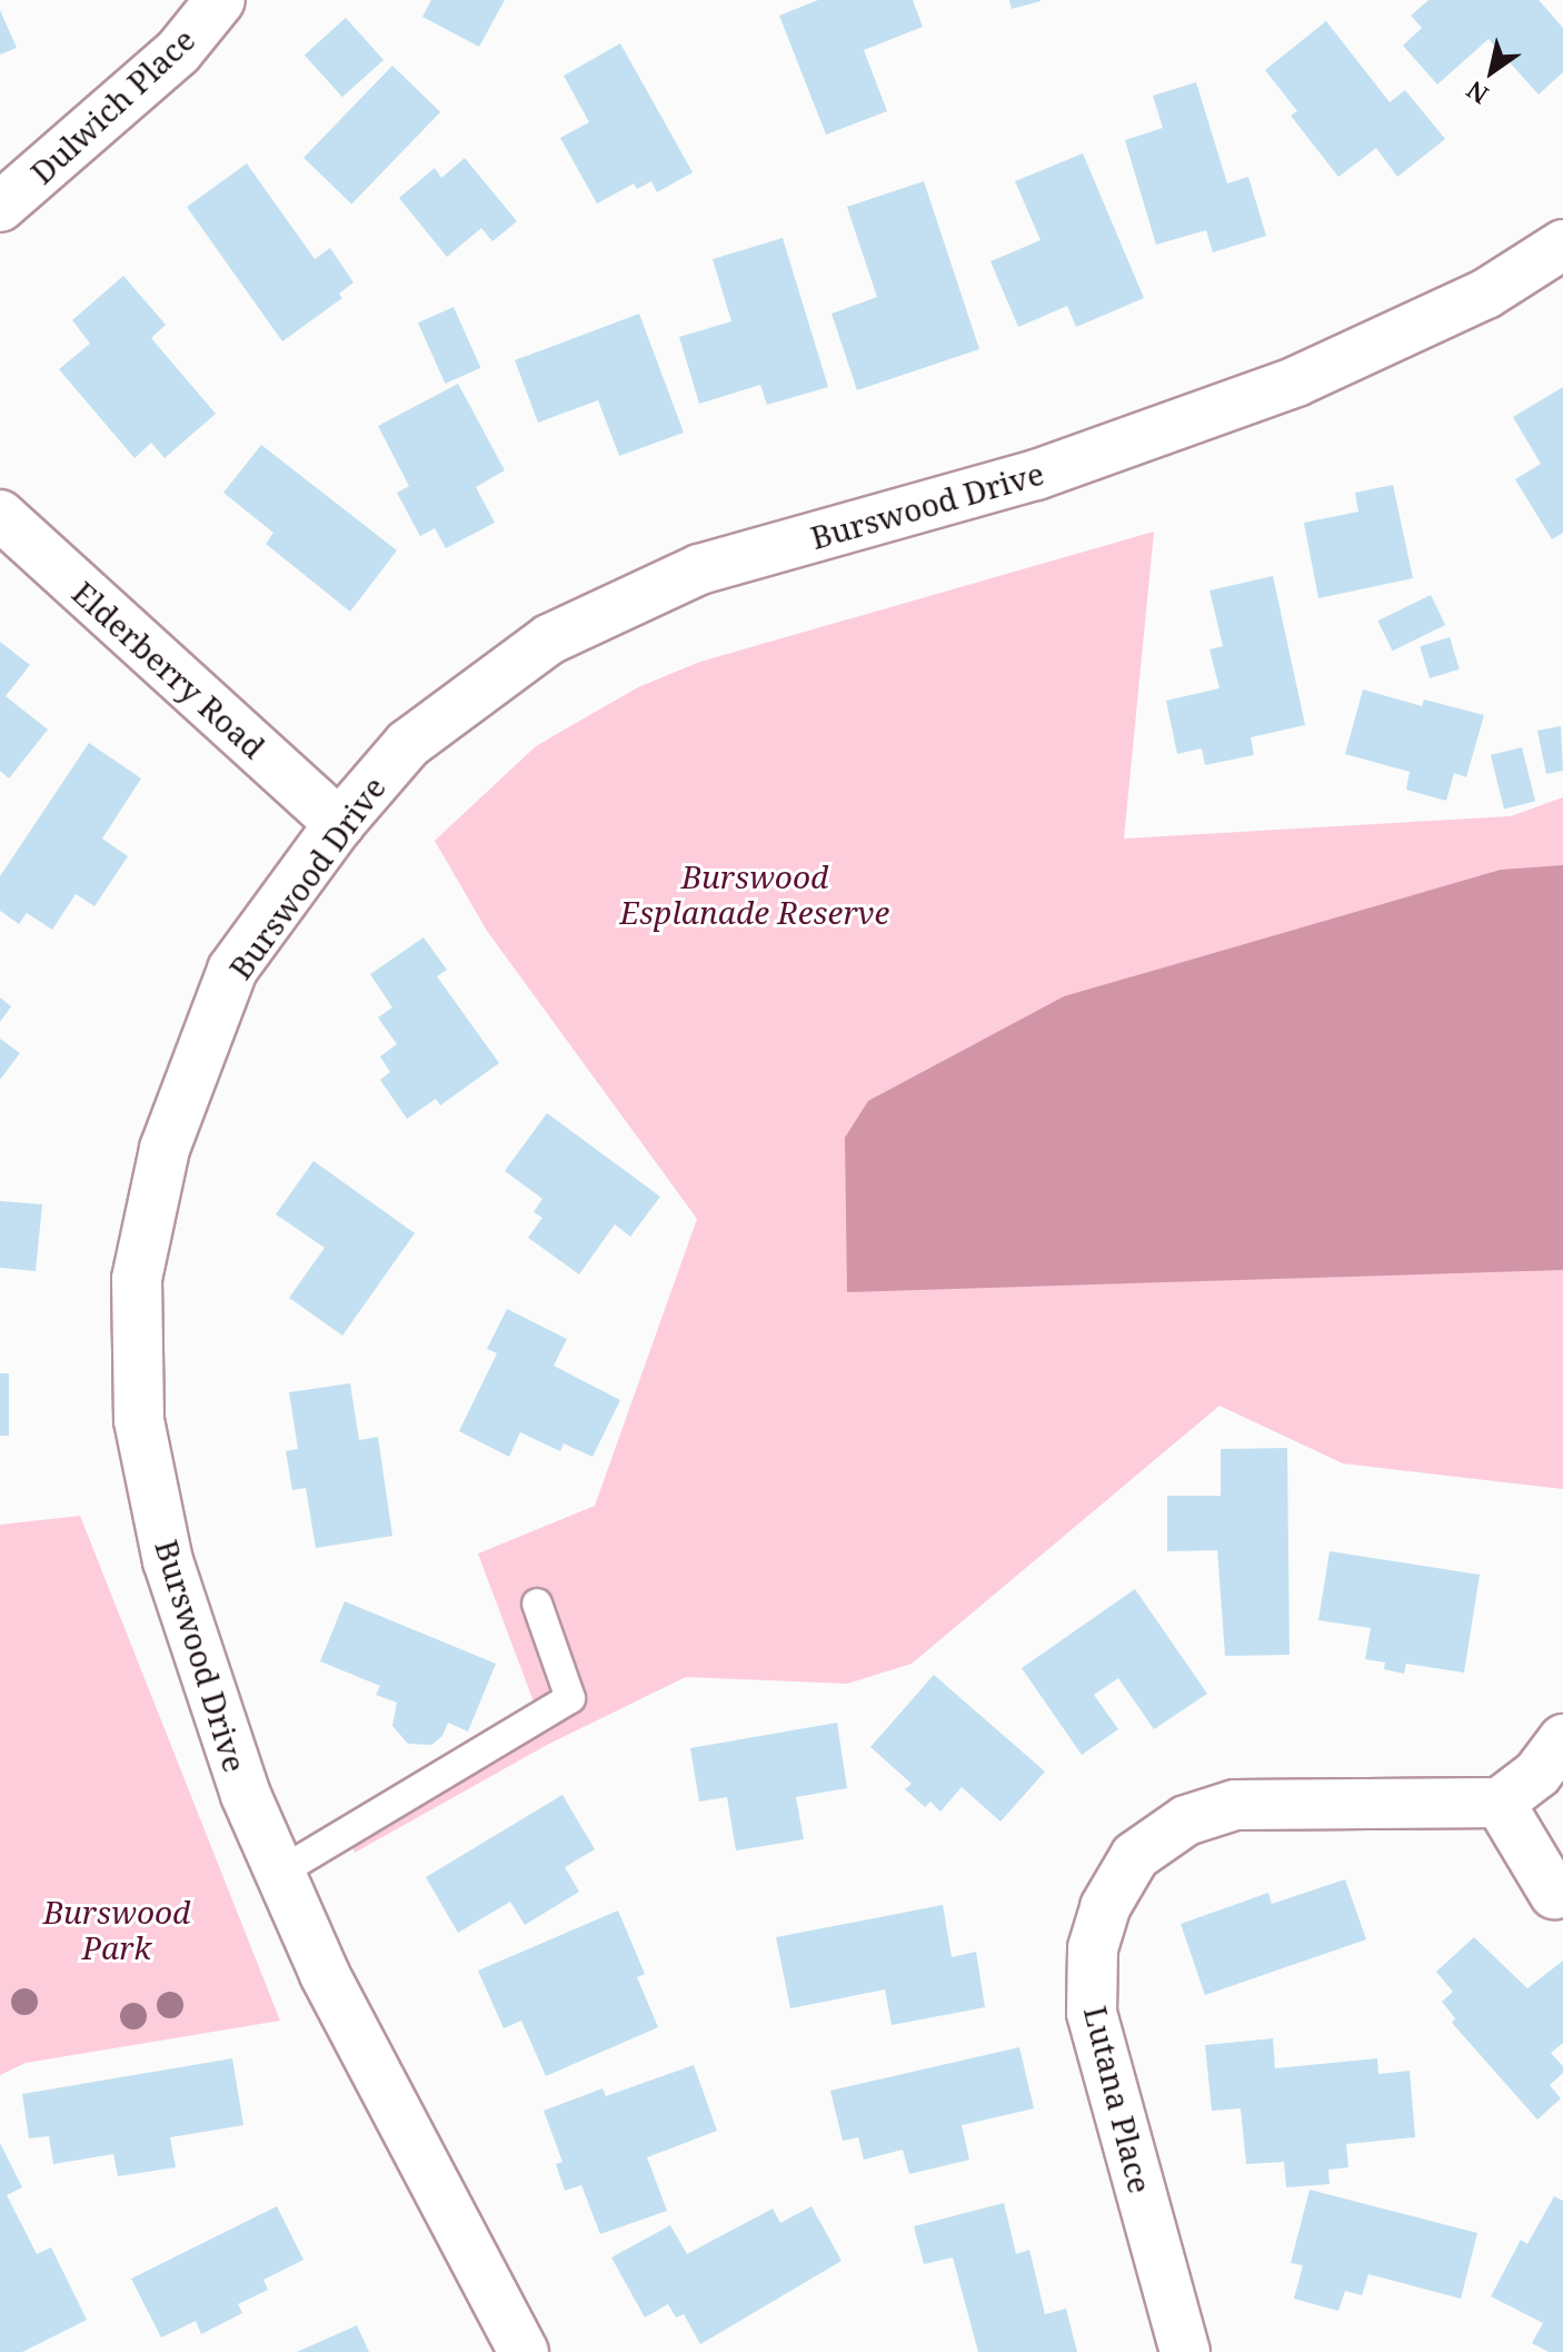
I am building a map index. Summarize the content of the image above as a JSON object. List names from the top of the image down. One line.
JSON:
{"streets":{"street":["Dulwich Place","Burswood Drive","Elderberry Road","Lutana Place"]},"crossings":[["Burswood Drive","Elderberry Road"]],"parks":["Burswood Esplanade Reserve","Burswood Park"],"north":"bottom left"}
